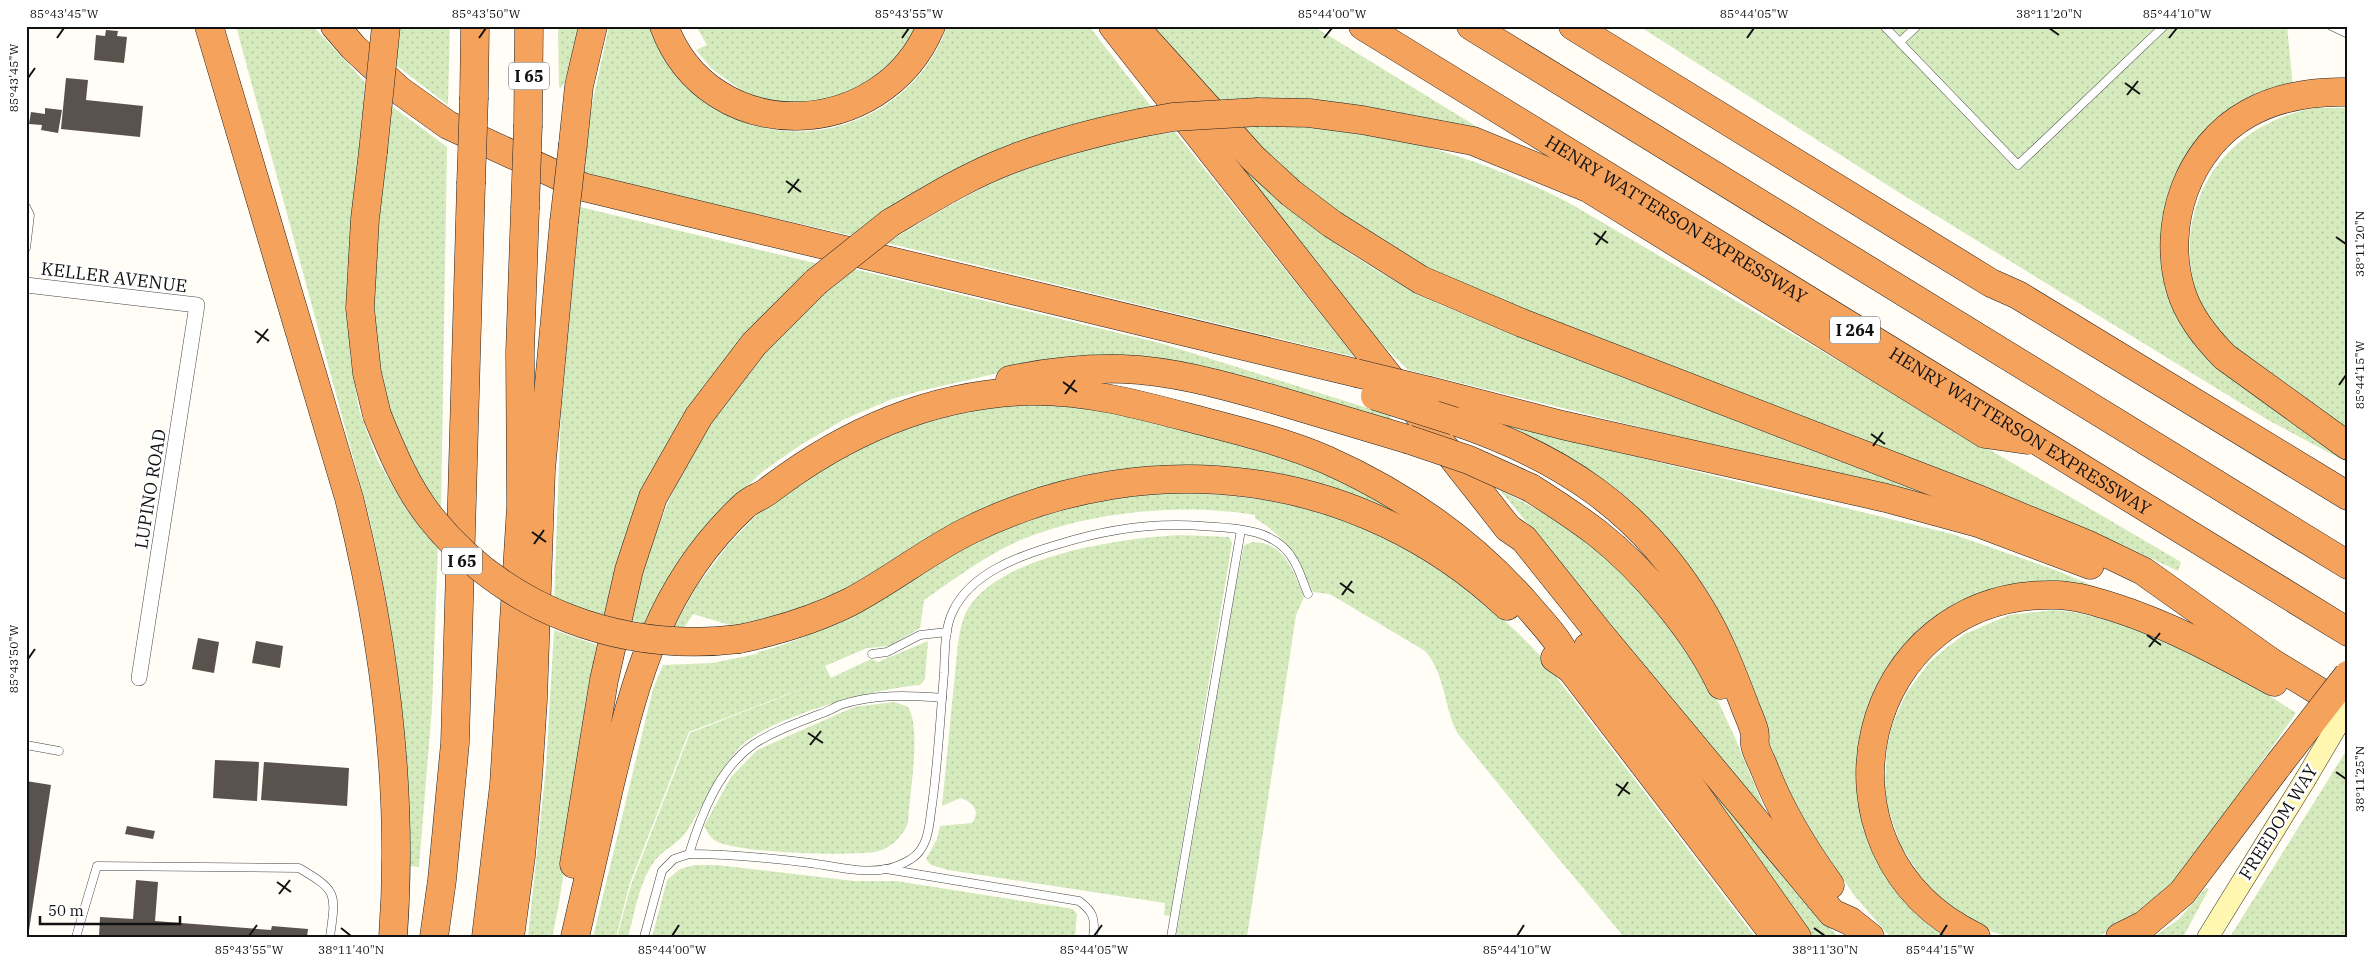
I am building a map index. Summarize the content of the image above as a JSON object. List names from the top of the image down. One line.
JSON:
{"streets":{"highway":["I 65","HENRY WATTERSON EXPRESSWAY","I 264"],"main road":["FREEDOM WAY"],"street":["KELLER AVENUE","LUPINO ROAD"]},"crossings":[["KELLER AVENUE","LUPINO ROAD"]],"scale_bar":"50 m","coordinates":["85°43'45\"W","85°43'50\"W","85°43'55\"W","85°44'00\"W","85°44'05\"W","38°11'20\"N","85°44'10\"W","85°44'15\"W","38°11'25\"N","38°11'40\"N","38°11'30\"N"]}
